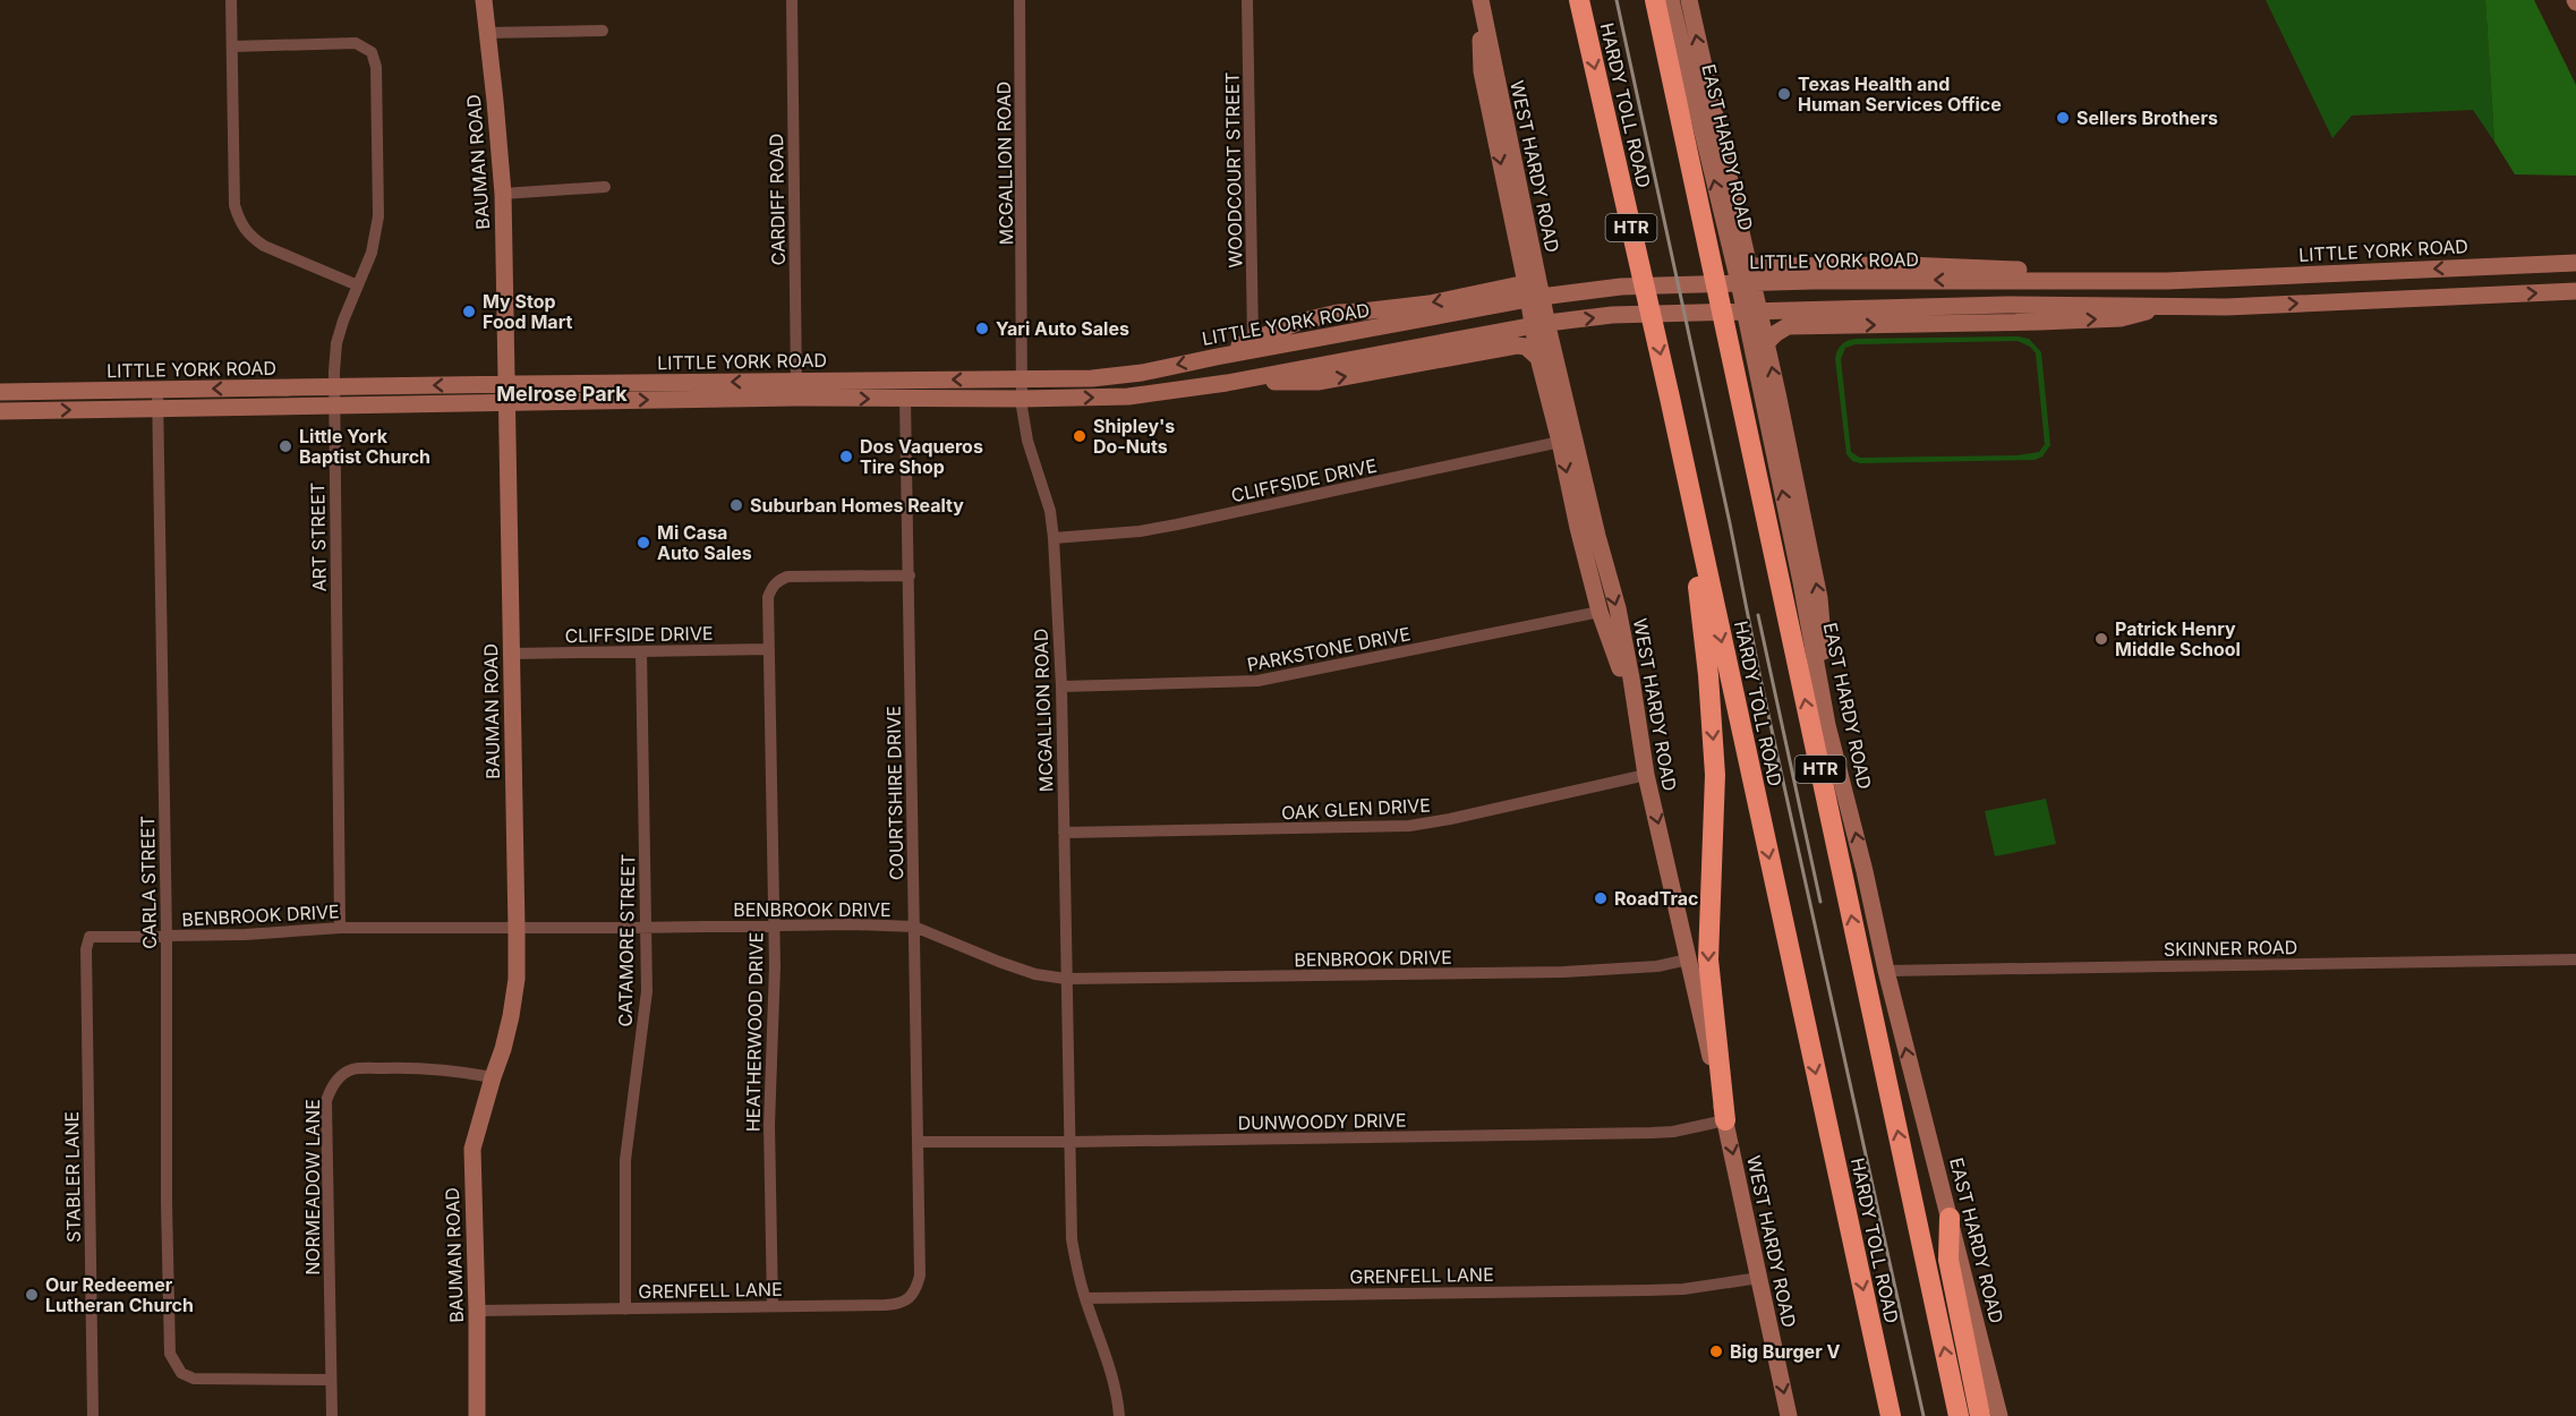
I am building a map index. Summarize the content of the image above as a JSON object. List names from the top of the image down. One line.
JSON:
{"streets":{"highway":["HARDY TOLL ROAD","HTR"],"main road":["EAST HARDY ROAD","BAUMAN ROAD","WEST HARDY ROAD","LITTLE YORK ROAD"],"street":["MCGALLION ROAD","WOODCOURT STREET","CARDIFF ROAD","CLIFFSIDE DRIVE","ART STREET","PARKSTONE DRIVE","COURTSHIRE DRIVE","OAK GLEN DRIVE","CARLA STREET","BENBROOK DRIVE","CATAMORE STREET","SKINNER ROAD","HEATHERWOOD DRIVE","DUNWOODY DRIVE","STABLER LANE","NORMEADOW LANE","GRENFELL LANE"]},"crossings":[["EAST HARDY ROAD","LITTLE YORK ROAD"],["EAST HARDY ROAD","SKINNER ROAD"],["BAUMAN ROAD","LITTLE YORK ROAD"],["BAUMAN ROAD","CLIFFSIDE DRIVE"],["BAUMAN ROAD","BENBROOK DRIVE"],["BAUMAN ROAD","NORMEADOW LANE"],["BAUMAN ROAD","GRENFELL LANE"],["MCGALLION ROAD","LITTLE YORK ROAD"],["MCGALLION ROAD","CLIFFSIDE DRIVE"],["MCGALLION ROAD","PARKSTONE DRIVE"],["MCGALLION ROAD","OAK GLEN DRIVE"],["MCGALLION ROAD","BENBROOK DRIVE"],["MCGALLION ROAD","DUNWOODY DRIVE"],["MCGALLION ROAD","GRENFELL LANE"],["WEST HARDY ROAD","LITTLE YORK ROAD"],["WEST HARDY ROAD","OAK GLEN DRIVE"],["WEST HARDY ROAD","BENBROOK DRIVE"],["WEST HARDY ROAD","DUNWOODY DRIVE"],["WEST HARDY ROAD","GRENFELL LANE"],["CARDIFF ROAD","LITTLE YORK ROAD"],["LITTLE YORK ROAD","ART STREET"],["LITTLE YORK ROAD","COURTSHIRE DRIVE"],["LITTLE YORK ROAD","CARLA STREET"],["CLIFFSIDE DRIVE","CATAMORE STREET"],["CLIFFSIDE DRIVE","HEATHERWOOD DRIVE"],["ART STREET","BENBROOK DRIVE"],["COURTSHIRE DRIVE","BENBROOK DRIVE"],["COURTSHIRE DRIVE","HEATHERWOOD DRIVE"],["COURTSHIRE DRIVE","DUNWOODY DRIVE"],["COURTSHIRE DRIVE","GRENFELL LANE"],["CARLA STREET","BENBROOK DRIVE"],["CARLA STREET","NORMEADOW LANE"],["BENBROOK DRIVE","CATAMORE STREET"],["BENBROOK DRIVE","HEATHERWOOD DRIVE"],["BENBROOK DRIVE","STABLER LANE"],["CATAMORE STREET","GRENFELL LANE"],["HEATHERWOOD DRIVE","GRENFELL LANE"]],"districts":["Melrose Park"],"places":["Texas Health and Human Services Office","Sellers Brothers","My Stop Food Mart","Yari Auto Sales","Shipley's Do-Nuts","Little York Baptist Church","Dos Vaqueros Tire Shop","Suburban Homes Realty","Mi Casa Auto Sales","Patrick Henry Middle School","RoadTrac","Our Redeemer Lutheran Church","Big Burger V"]}
